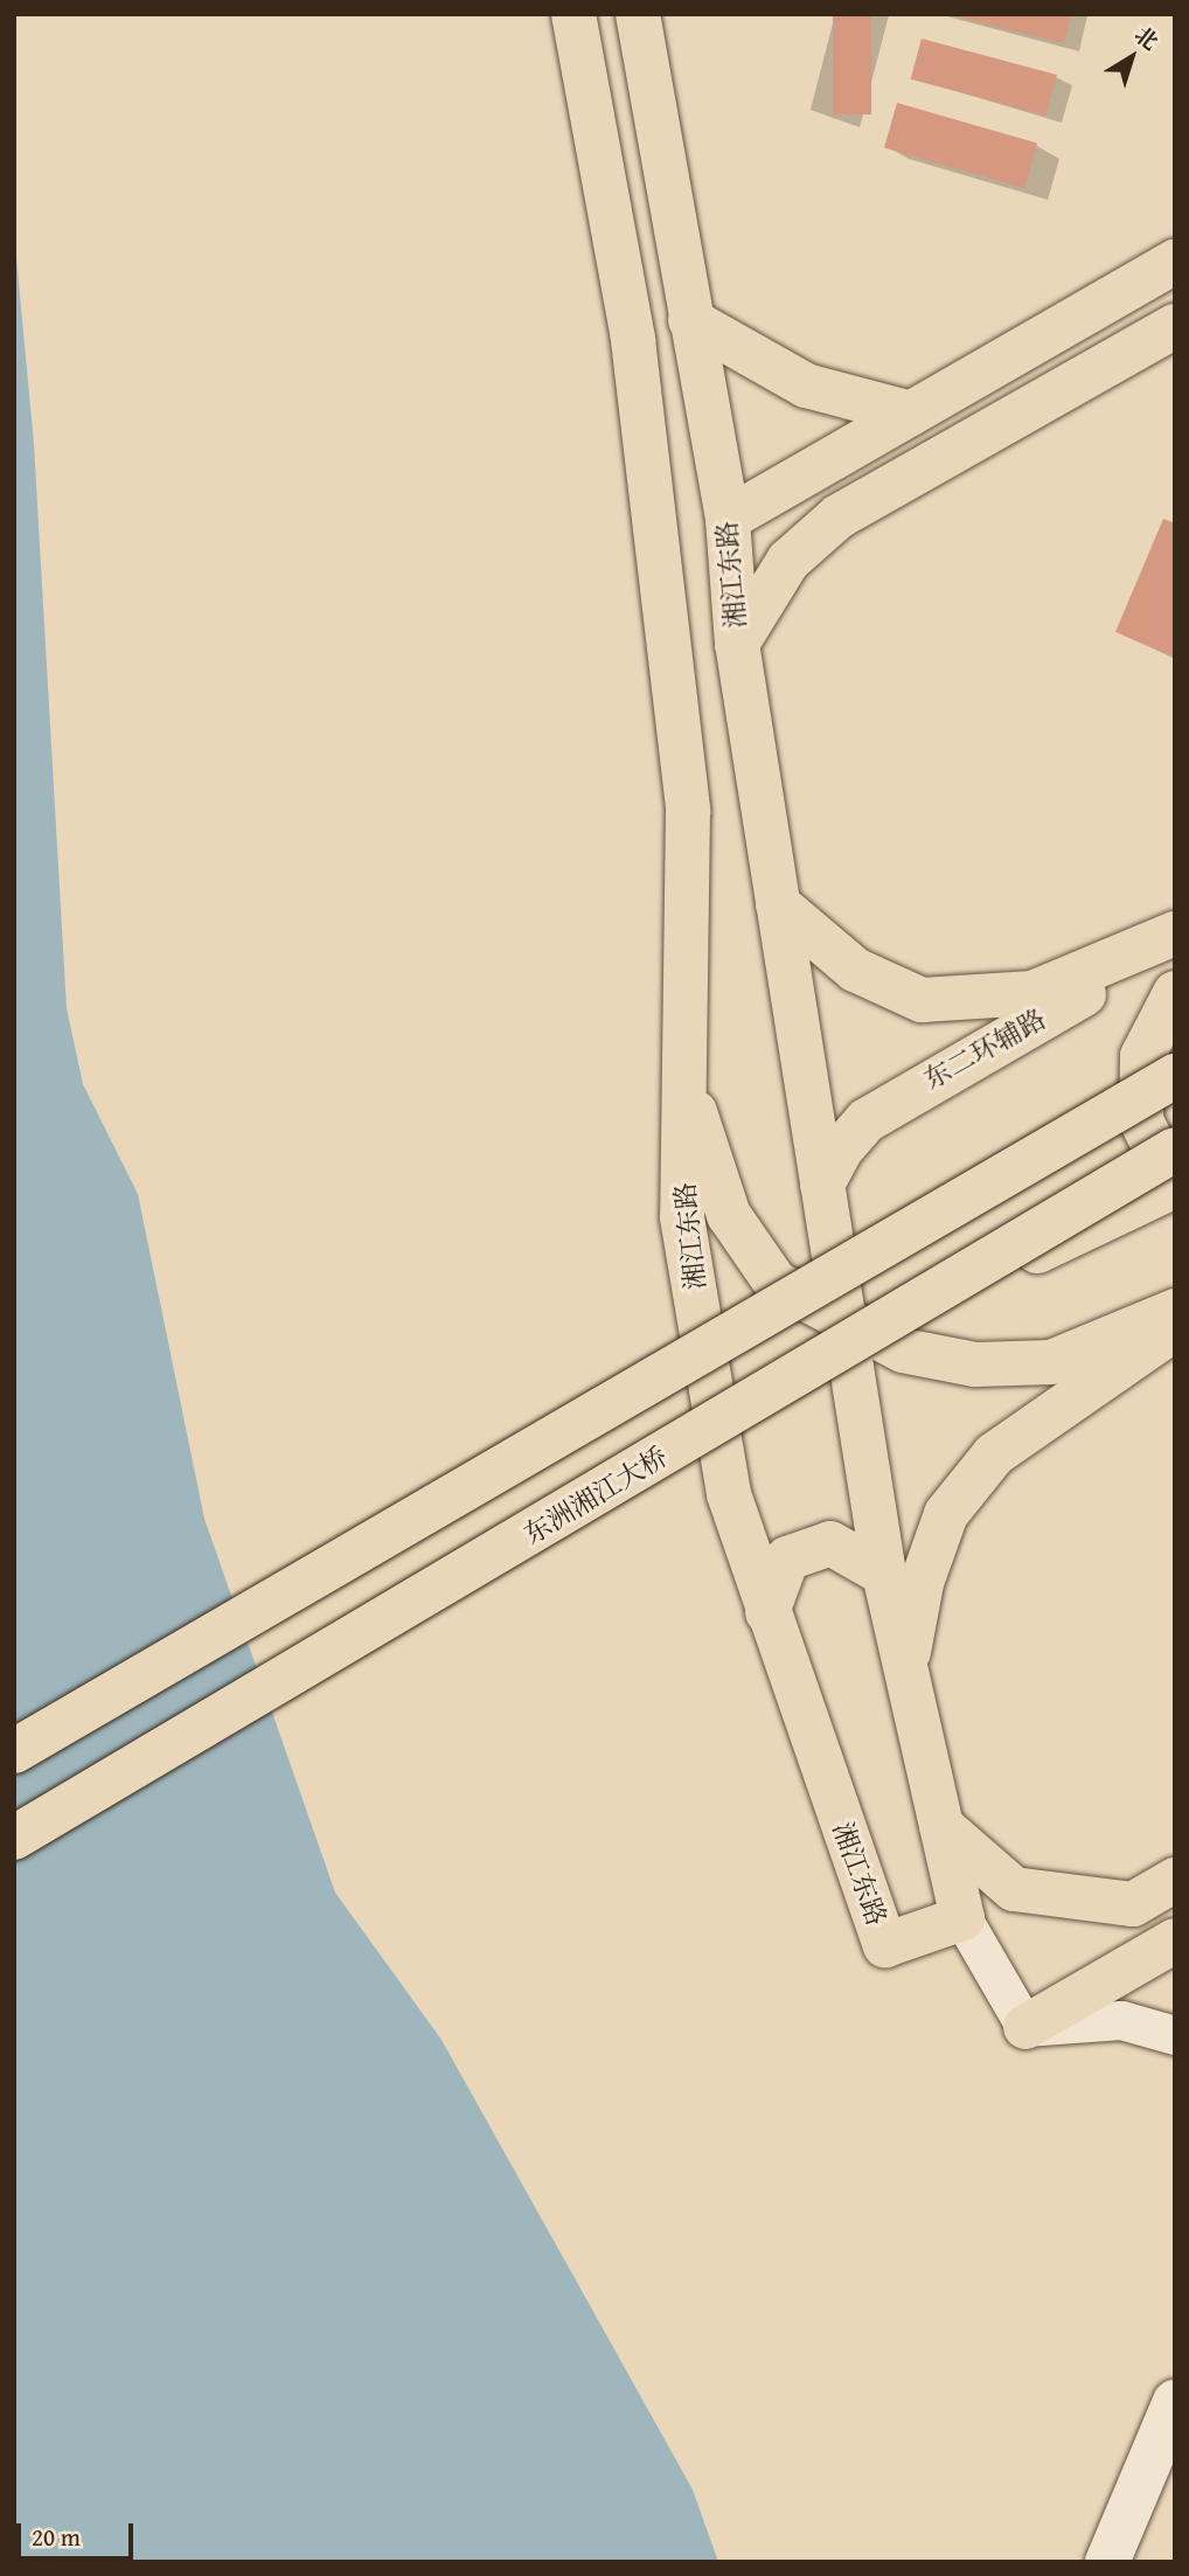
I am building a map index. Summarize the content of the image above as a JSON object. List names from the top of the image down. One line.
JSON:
{"streets":{"main road":["湘江东路","东二环辅路","东洲湘江大桥"]},"crossings":[["湘江东路","东二环辅路"]],"scale_bar":"20 m","north":"top right"}
